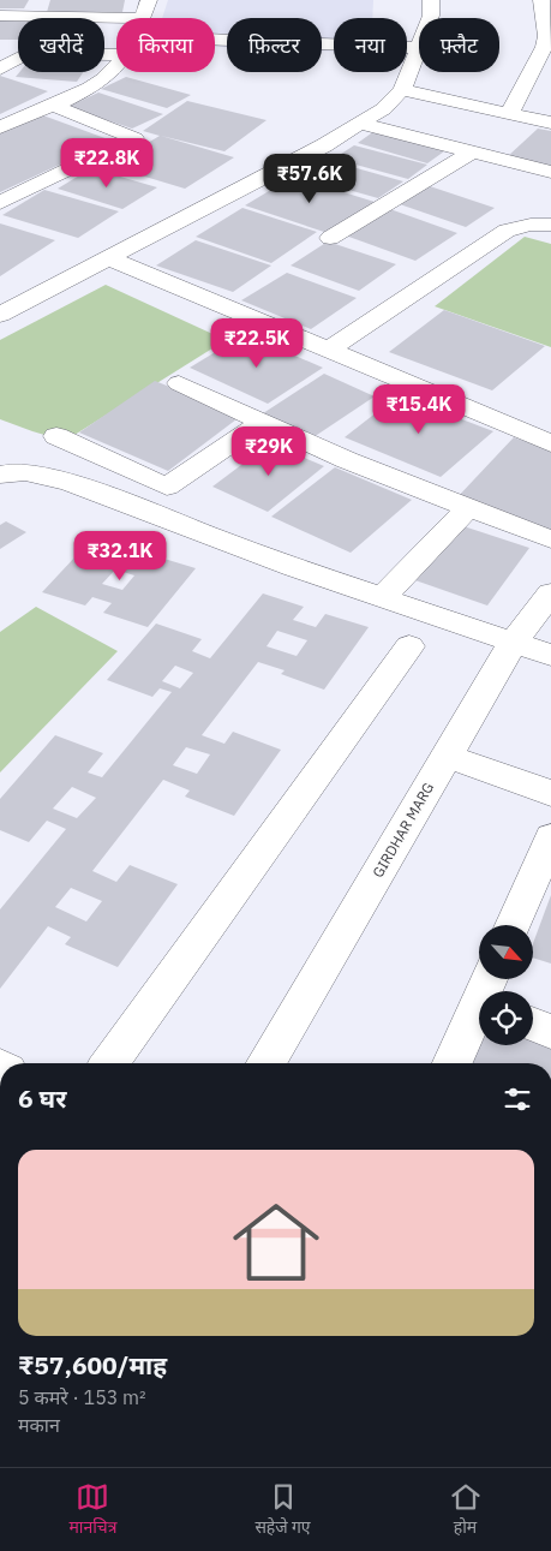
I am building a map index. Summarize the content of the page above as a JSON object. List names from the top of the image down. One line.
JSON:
{"streets":{"street":["GIRDHAR MARG"]},"north":"bottom right","page":{"chip":["खरीदें","किराया","फ़िल्टर","नया","फ़्लैट"],"price":["₹22.8K","₹57.6K","₹22.5K","₹15.4K","₹29K","₹32.1K"],"heading":"6 घर","list":[{"name":"₹57,600/माह","note":"5 कमरे · 153 m² · मकान"}],"tabs":["मानचित्र","सहेजे गए","होम"]}}
